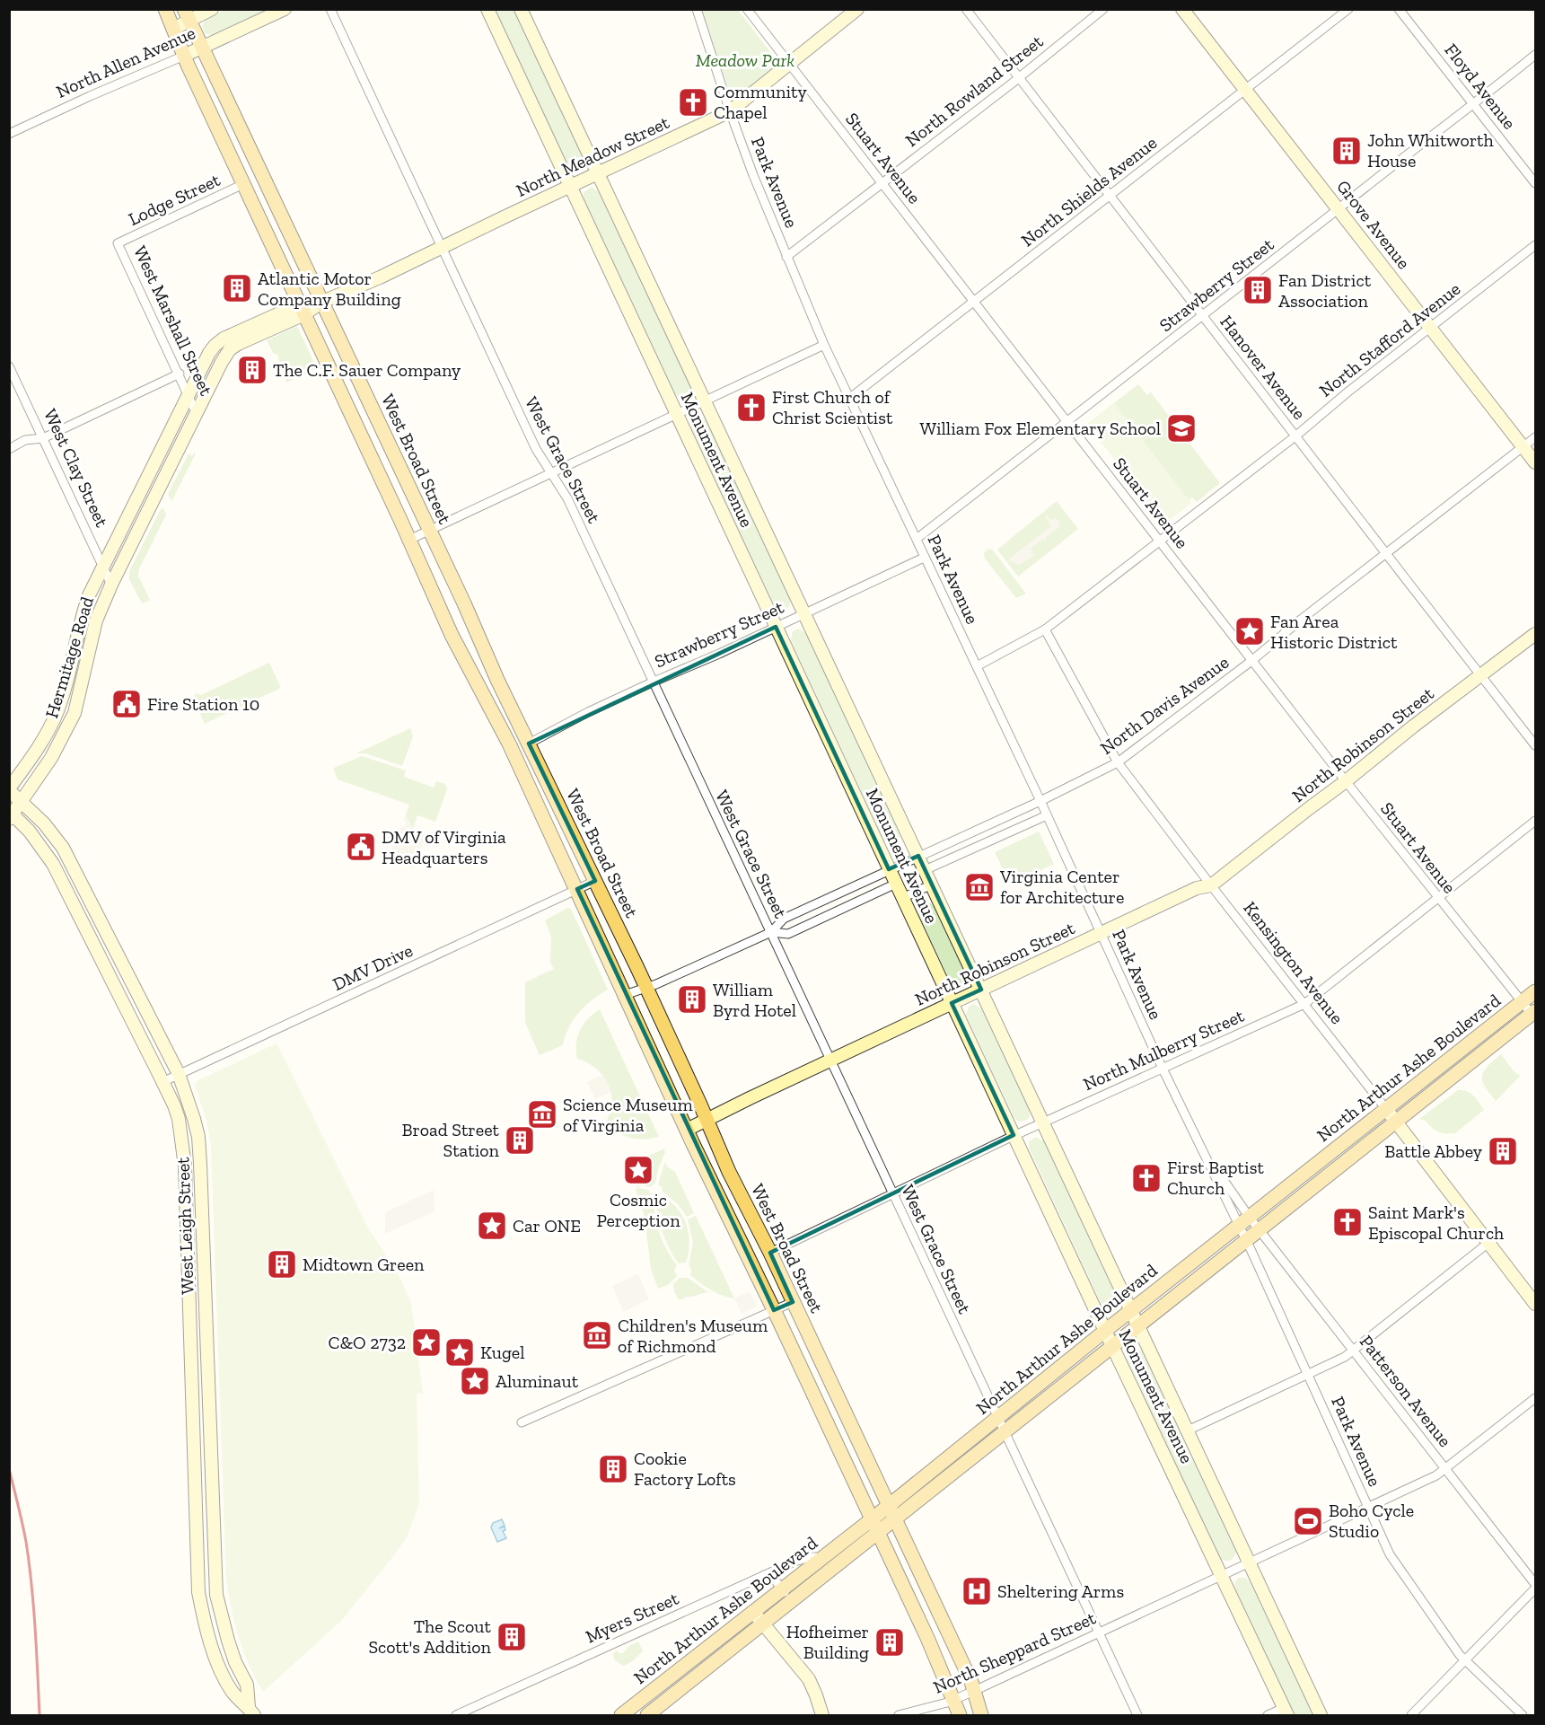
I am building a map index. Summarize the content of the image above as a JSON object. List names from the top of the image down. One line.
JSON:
{"streets":{"main road":["West Broad Street","North Arthur Ashe Boulevard"],"street":["North Allen Avenue","Floyd Avenue","North Rowland Street","North Meadow Street","Stuart Avenue","Park Avenue","North Shields Avenue","Lodge Street","Grove Avenue","Strawberry Street","West Marshall Street","North Stafford Avenue","Hanover Avenue","West Grace Street","Monument Avenue","West Clay Street","Hermitage Road","North Davis Avenue","North Robinson Street","Kensington Avenue","DMV Drive","North Mulberry Street","West Leigh Street","Patterson Avenue","Myers Street","North Sheppard Street"]},"crossings":[["North Allen Avenue","West Broad Street"],["Floyd Avenue","Strawberry Street"],["North Rowland Street","Stuart Avenue"],["North Rowland Street","Park Avenue"],["North Rowland Street","Hanover Avenue"],["North Meadow Street","Stuart Avenue"],["North Meadow Street","Park Avenue"],["North Meadow Street","West Marshall Street"],["North Meadow Street","West Broad Street"],["North Meadow Street","West Grace Street"],["North Meadow Street","Monument Avenue"],["North Meadow Street","Hermitage Road"],["Stuart Avenue","North Shields Avenue"],["Stuart Avenue","Strawberry Street"],["Stuart Avenue","North Stafford Avenue"],["Stuart Avenue","North Davis Avenue"],["Stuart Avenue","North Robinson Street"],["Stuart Avenue","North Mulberry Street"],["Stuart Avenue","North Arthur Ashe Boulevard"],["Park Avenue","North Shields Avenue"],["Park Avenue","Strawberry Street"],["Park Avenue","North Stafford Avenue"],["Park Avenue","North Davis Avenue"],["Park Avenue","North Robinson Street"],["Park Avenue","North Mulberry Street"],["Park Avenue","North Arthur Ashe Boulevard"],["Park Avenue","Patterson Avenue"],["Park Avenue","North Sheppard Street"],["North Shields Avenue","Grove Avenue"],["North Shields Avenue","Hanover Avenue"],["Lodge Street","West Marshall Street"],["Lodge Street","West Broad Street"],["Grove Avenue","Strawberry Street"],["Grove Avenue","North Stafford Avenue"],["Grove Avenue","North Davis Avenue"],["Strawberry Street","Hanover Avenue"],["Strawberry Street","West Broad Street"],["Strawberry Street","West Grace Street"],["Strawberry Street","Monument Avenue"],["West Marshall Street","Hermitage Road"],["North Stafford Avenue","Hanover Avenue"],["North Stafford Avenue","Kensington Avenue"],["Hanover Avenue","North Davis Avenue"],["Hanover Avenue","North Robinson Street"],["West Broad Street","North Davis Avenue"],["West Broad Street","North Robinson Street"],["West Broad Street","DMV Drive"],["West Broad Street","North Mulberry Street"],["West Broad Street","North Arthur Ashe Boulevard"],["West Broad Street","North Sheppard Street"],["West Grace Street","North Davis Avenue"],["West Grace Street","North Robinson Street"],["West Grace Street","North Mulberry Street"],["West Grace Street","North Arthur Ashe Boulevard"],["West Grace Street","North Sheppard Street"],["Monument Avenue","North Davis Avenue"],["Monument Avenue","North Robinson Street"],["Monument Avenue","North Mulberry Street"],["Monument Avenue","North Arthur Ashe Boulevard"],["Monument Avenue","North Sheppard Street"],["West Clay Street","Hermitage Road"],["Hermitage Road","West Leigh Street"],["North Davis Avenue","Kensington Avenue"],["North Robinson Street","Kensington Avenue"],["Kensington Avenue","North Mulberry Street"],["Kensington Avenue","North Arthur Ashe Boulevard"],["DMV Drive","West Leigh Street"],["North Arthur Ashe Boulevard","Patterson Avenue"],["North Arthur Ashe Boulevard","Myers Street"],["Patterson Avenue","North Sheppard Street"]],"parks":["Meadow Park"],"places":{"church":["Community Chapel","First Church of Christ Scientist","First Baptist Church","Saint Mark's Episcopal Church"],"building":["John Whitworth House","Atlantic Motor Company Building","Fan District Association","The C.F. Sauer Company","William Byrd Hotel","Broad Street Station","Battle Abbey","Midtown Green","Cookie Factory Lofts","The Scout Scott's Addition","Hofheimer Building"],"school or university":["William Fox Elementary School"],"place":["Fan Area Historic District","Cosmic Perception","Car ONE","C&O 2732","Kugel","Aluminaut"],"public building":["Fire Station 10","DMV of Virginia Headquarters"],"museum":["Virginia Center for Architecture","Science Museum of Virginia","Children's Museum of Richmond"],"sports":["Boho Cycle Studio"],"hospital":["Sheltering Arms"]}}
